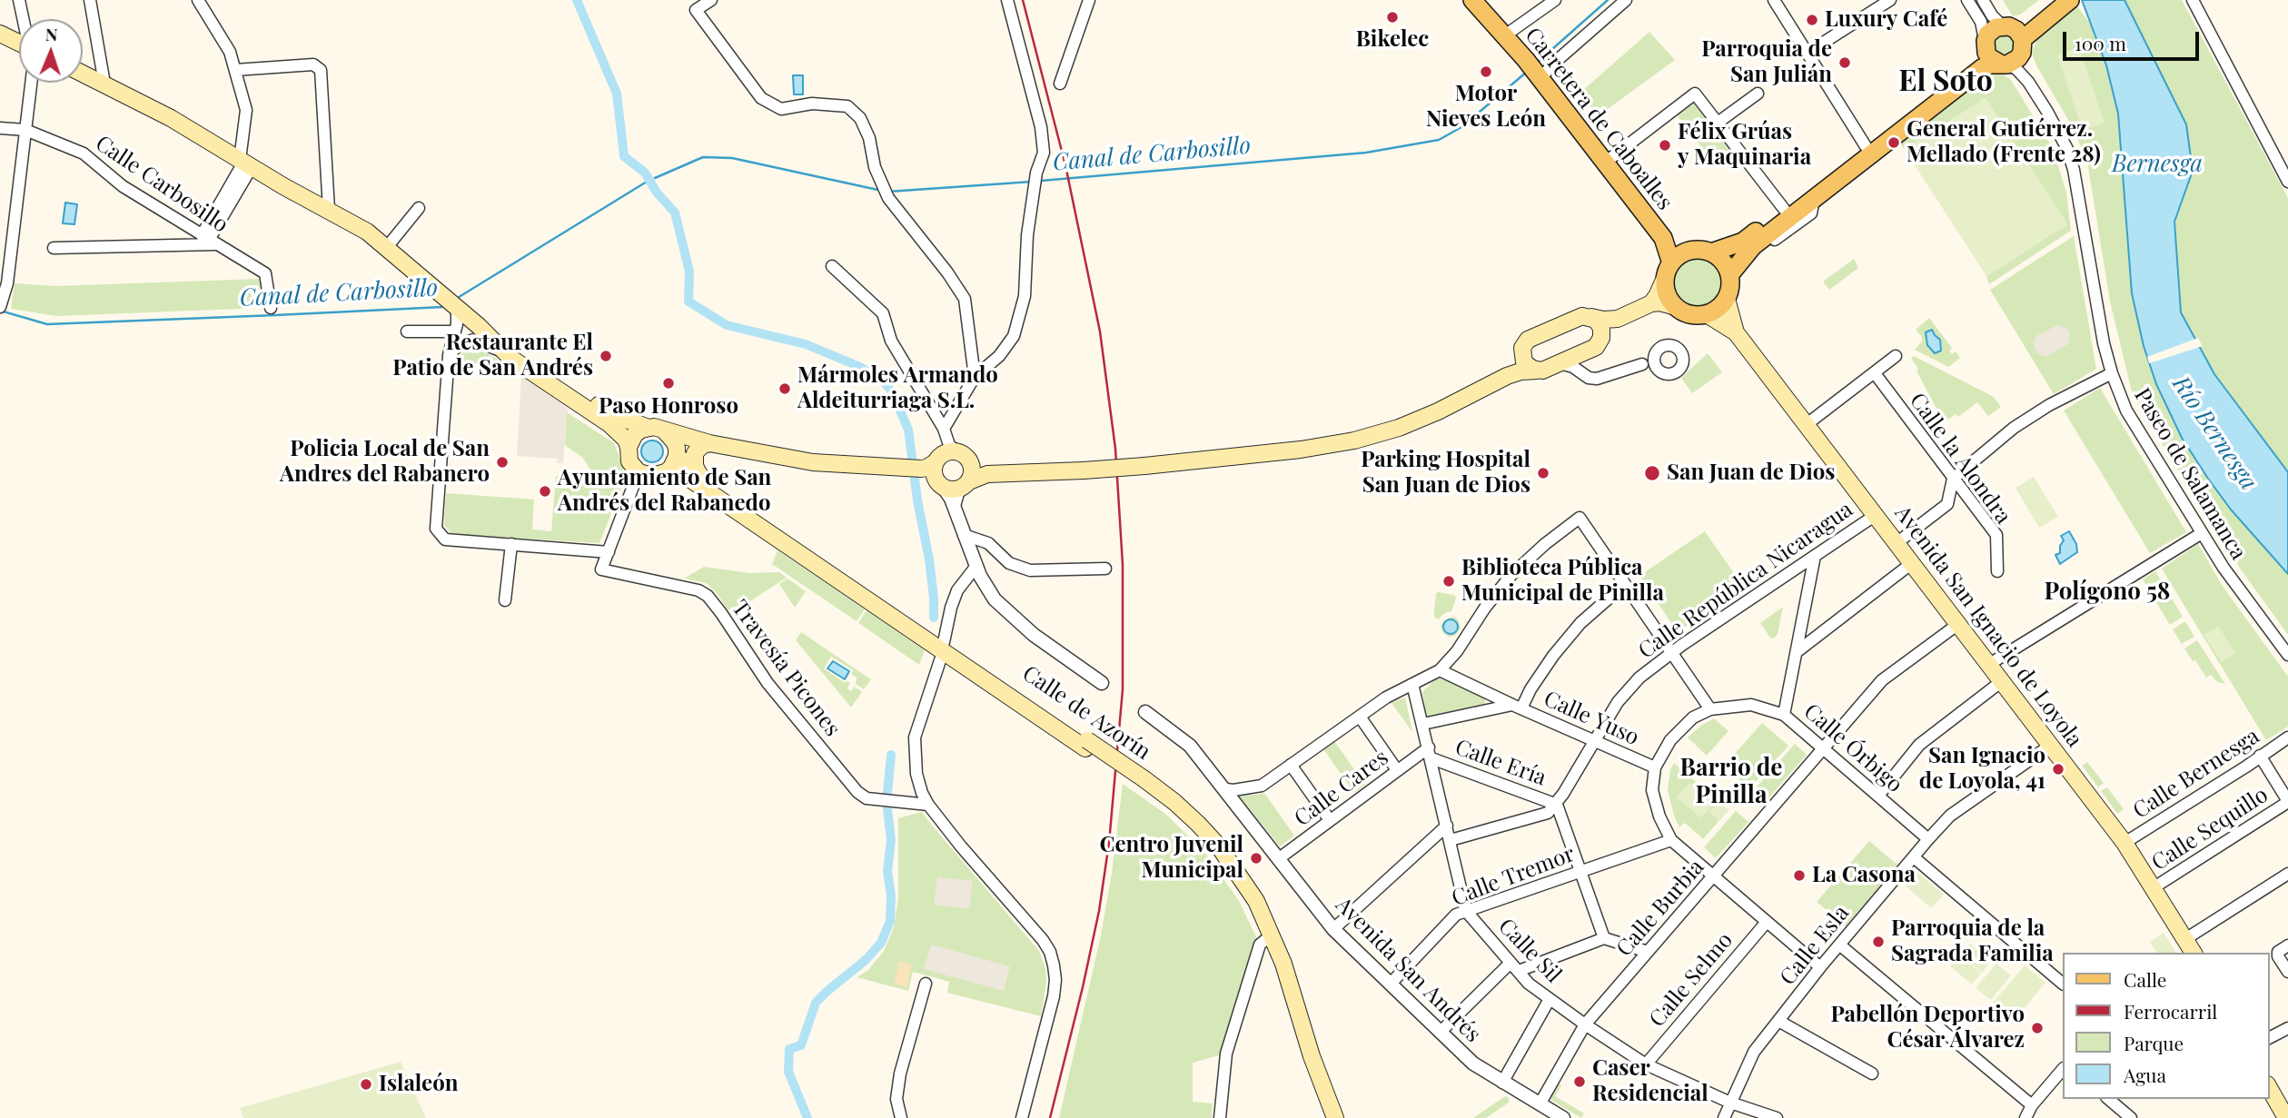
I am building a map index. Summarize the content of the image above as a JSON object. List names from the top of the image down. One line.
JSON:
{"streets":{"main road":["Carretera de Caboalles","Avenida San Ignacio de Loyola","Calle de Azorín"],"street":["Calle Carbosillo","Calle la Alondra","Paseo de Salamanca","Calle República Nicaragua","Travesía Picones","Calle Yuso","Calle Órbigo","Calle Ería","Calle Bernesga","Calle Cares","Calle Sequillo","Calle Tremor","Calle Burbia","Calle Esla","Calle Sil","Avenida San Andrés","Calle Selmo"]},"crossings":[["Calle República Nicaragua","Avenida San Ignacio de Loyola"],["Calle República Nicaragua","Calle Yuso"],["Calle República Nicaragua","Calle Ería"],["Avenida San Ignacio de Loyola","Calle Bernesga"],["Avenida San Ignacio de Loyola","Calle Sequillo"],["Avenida San Ignacio de Loyola","Calle Burbia"],["Avenida San Ignacio de Loyola","Calle Esla"],["Calle Yuso","Calle Órbigo"],["Calle Yuso","Calle Ería"],["Calle Yuso","Calle Sil"],["Calle Órbigo","Calle Burbia"],["Calle Órbigo","Calle Esla"],["Calle Ería","Calle Cares"],["Calle Ería","Calle Sil"],["Calle Cares","Calle Sil"],["Calle Cares","Avenida San Andrés"],["Calle Tremor","Calle Sil"],["Calle Tremor","Avenida San Andrés"],["Calle Burbia","Calle Sil"],["Calle Burbia","Avenida San Andrés"],["Calle Esla","Calle Sil"],["Calle Sil","Calle Selmo"]],"districts":["El Soto","Polígono 58","Barrio de Pinilla"],"water":["Canal de Carbosillo","Bernesga","Río Bernesga"],"places":["Bikelec","Luxury Café","Parroquia de San Julián","Motor Nieves León","General Gutiérrez. Mellado (Frente 28)","Félix Grúas y Maquinaria","Restaurante El Patio de San Andrés","Paso Honroso","Mármoles Armando Aldeiturriaga S.L.","Policia Local de San Andres del Rabanero","Parking Hospital San Juan de Dios","San Juan de Dios","Ayuntamiento de San Andrés del Rabanedo","Biblioteca Pública Municipal de Pinilla","San Ignacio de Loyola, 41","Centro Juvenil Municipal","La Casona","Parroquia de la Sagrada Familia","Pabellón Deportivo César Álvarez","Caser Residencial","Islaleón"],"legend":["Calle","Ferrocarril","Parque","Agua"],"scale_bar":"100 m","north":"top"}
